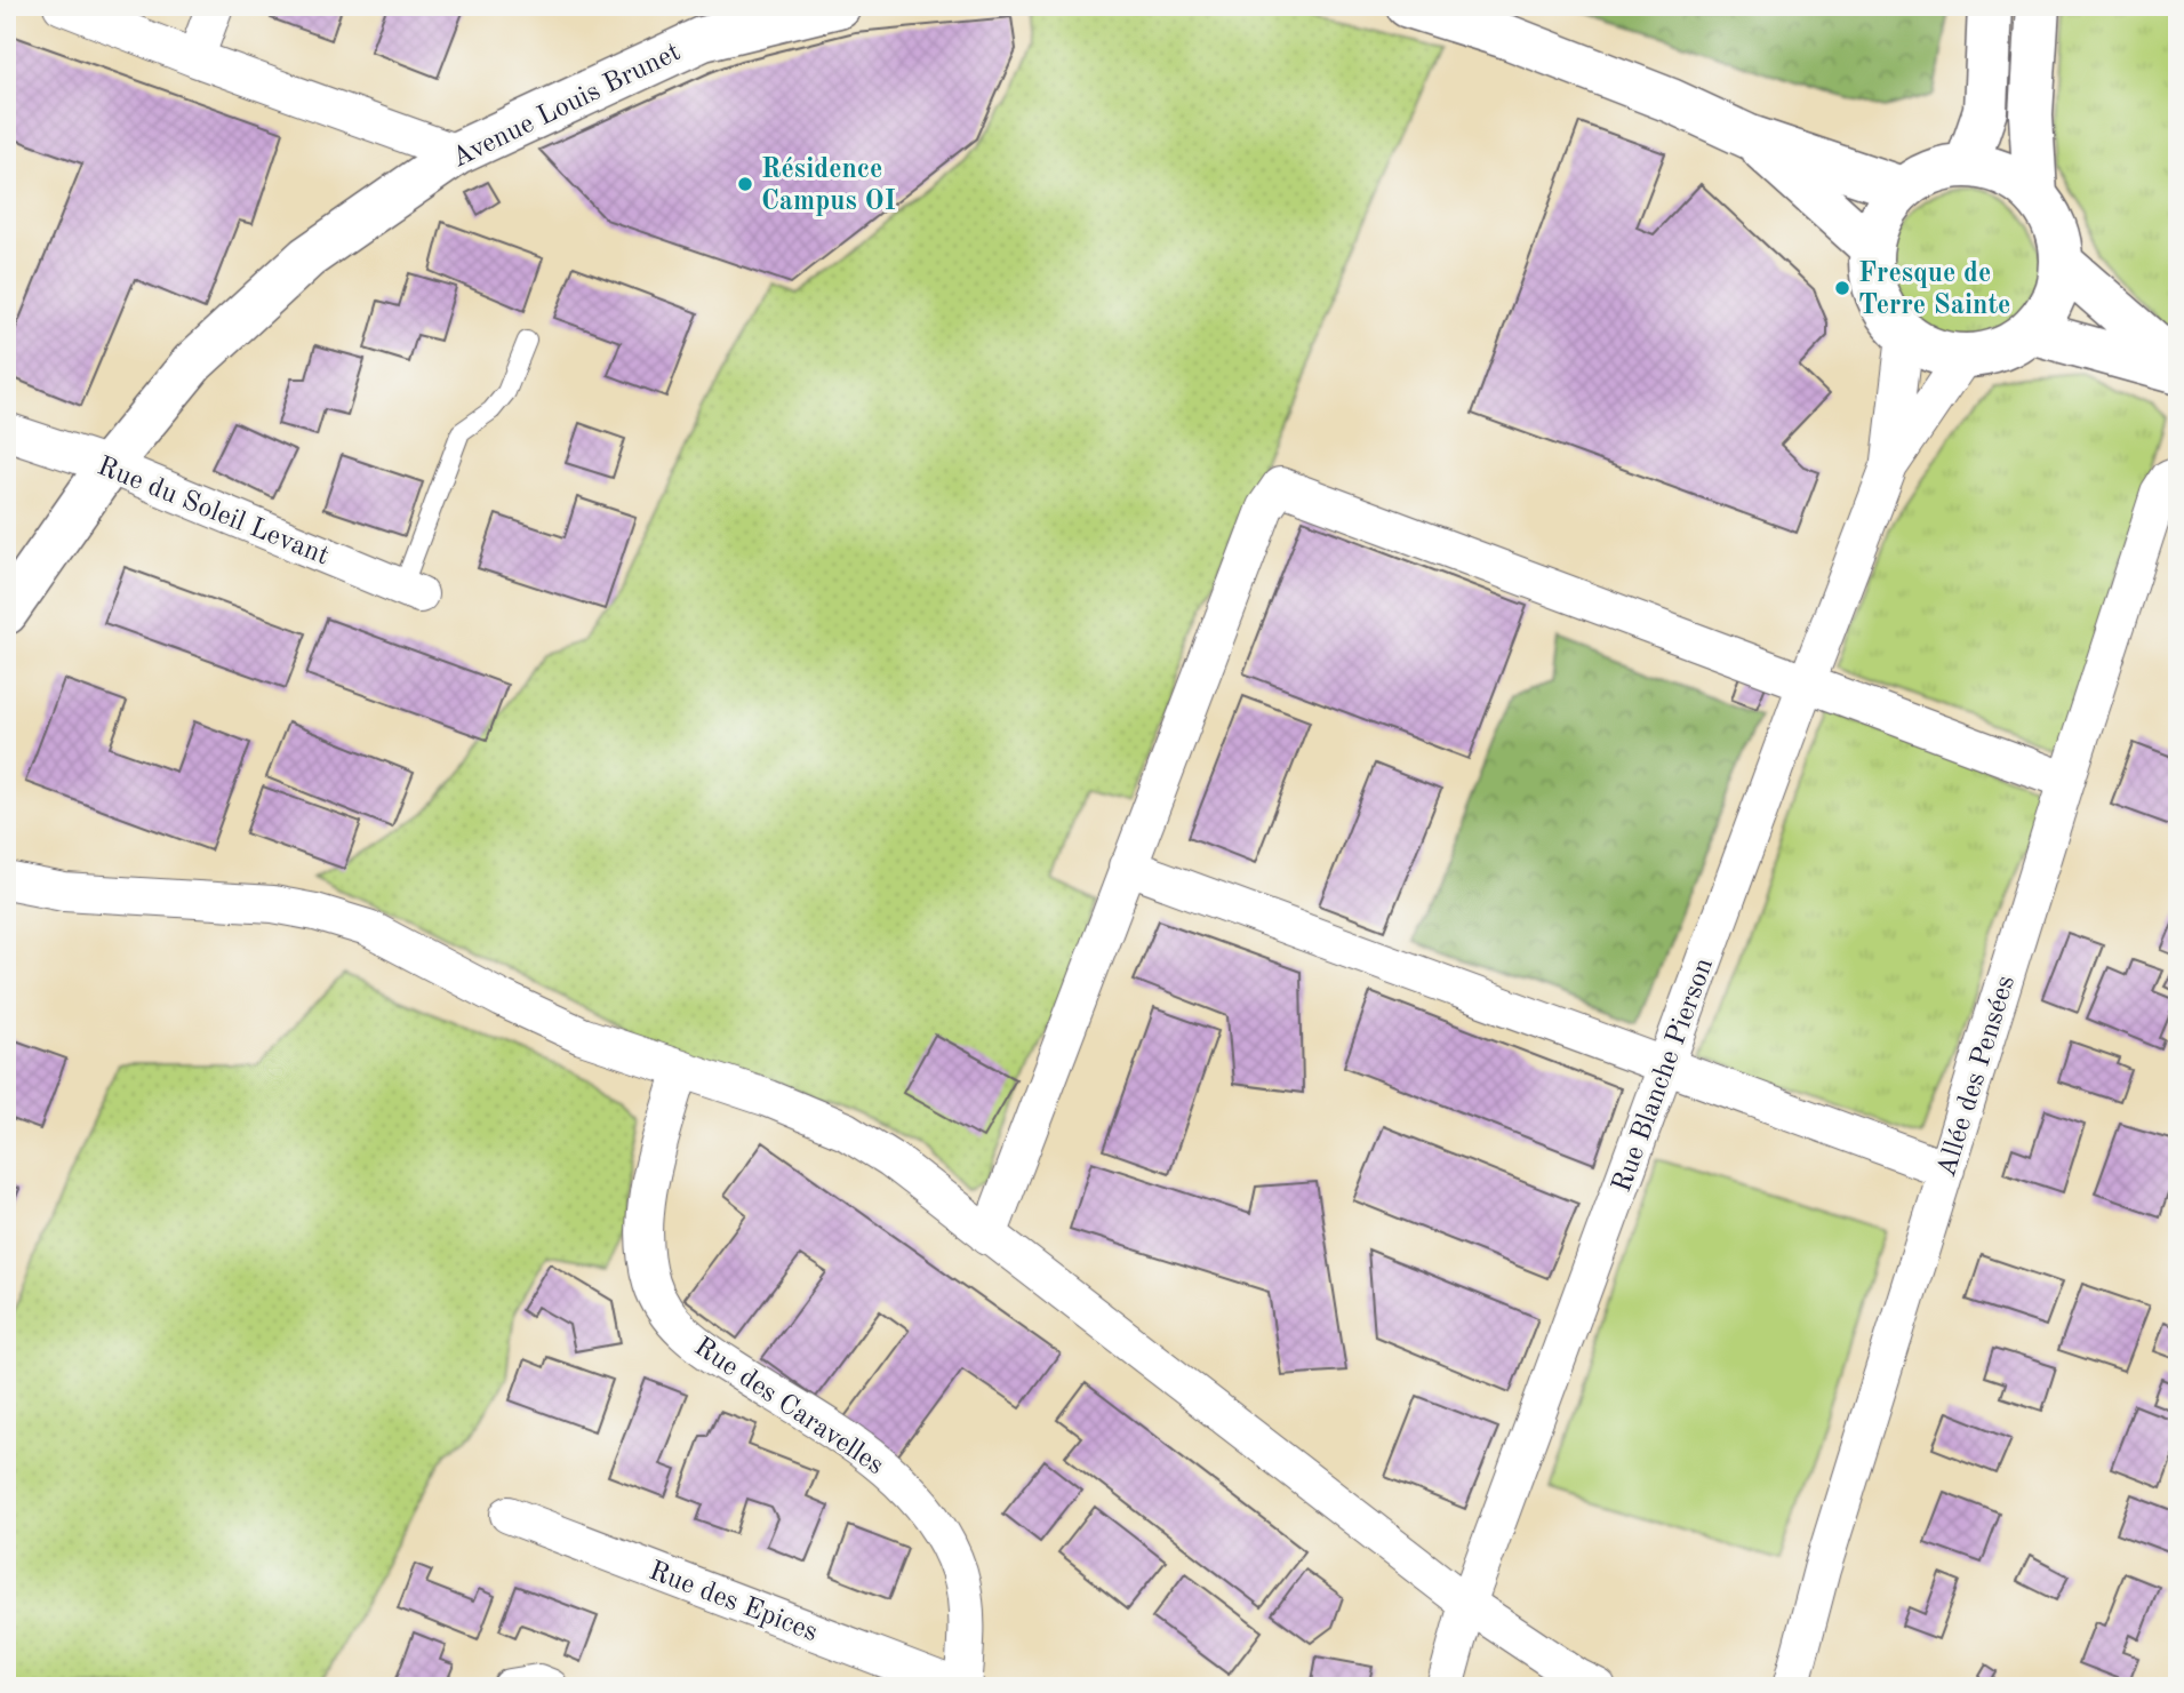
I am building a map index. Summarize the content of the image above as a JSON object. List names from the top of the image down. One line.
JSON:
{"streets":{"street":["Avenue Louis Brunet","Rue du Soleil Levant","Rue Blanche Pierson","Allée des Pensées","Rue des Caravelles","Rue des Epices"]},"crossings":[["Avenue Louis Brunet","Rue du Soleil Levant"],["Rue des Caravelles","Rue des Epices"]],"places":["Résidence Campus OI","Fresque de Terre Sainte"]}
